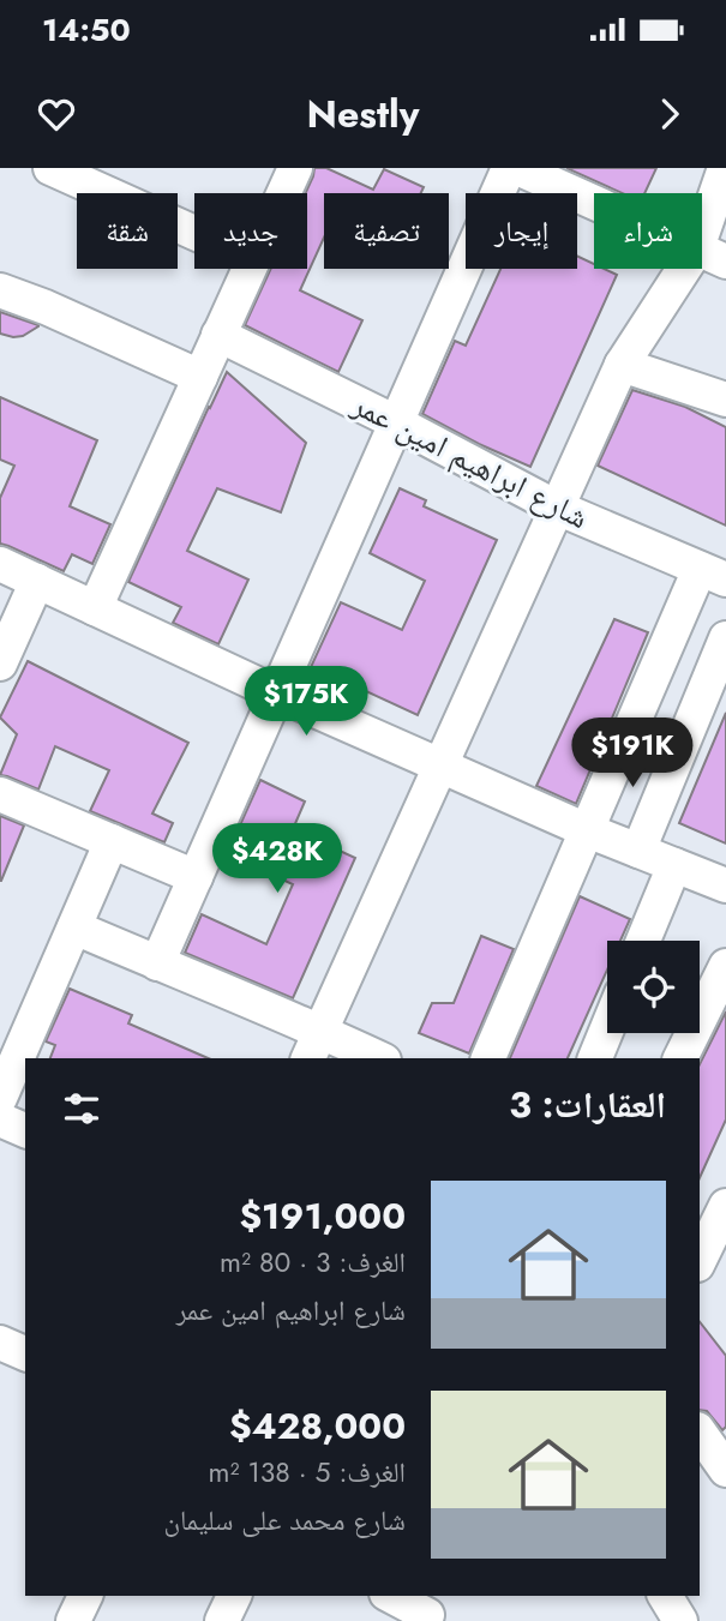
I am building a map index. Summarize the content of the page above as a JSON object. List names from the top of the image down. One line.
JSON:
{"streets":{"street":["شارع ابراهيم امين عمر"]},"page":{"status":"14:50","header":"Nestly","chip":["شراء","إيجار","تصفية","جديد","شقة"],"price":["$175K","$191K","$428K"],"heading":"العقارات: 3","list":[{"name":"$191,000","note":"الغرف: 3 · 80 m² · شارع ابراهيم امين عمر"},{"name":"$428,000","note":"الغرف: 5 · 138 m² · شارع محمد على سليمان"}]}}
